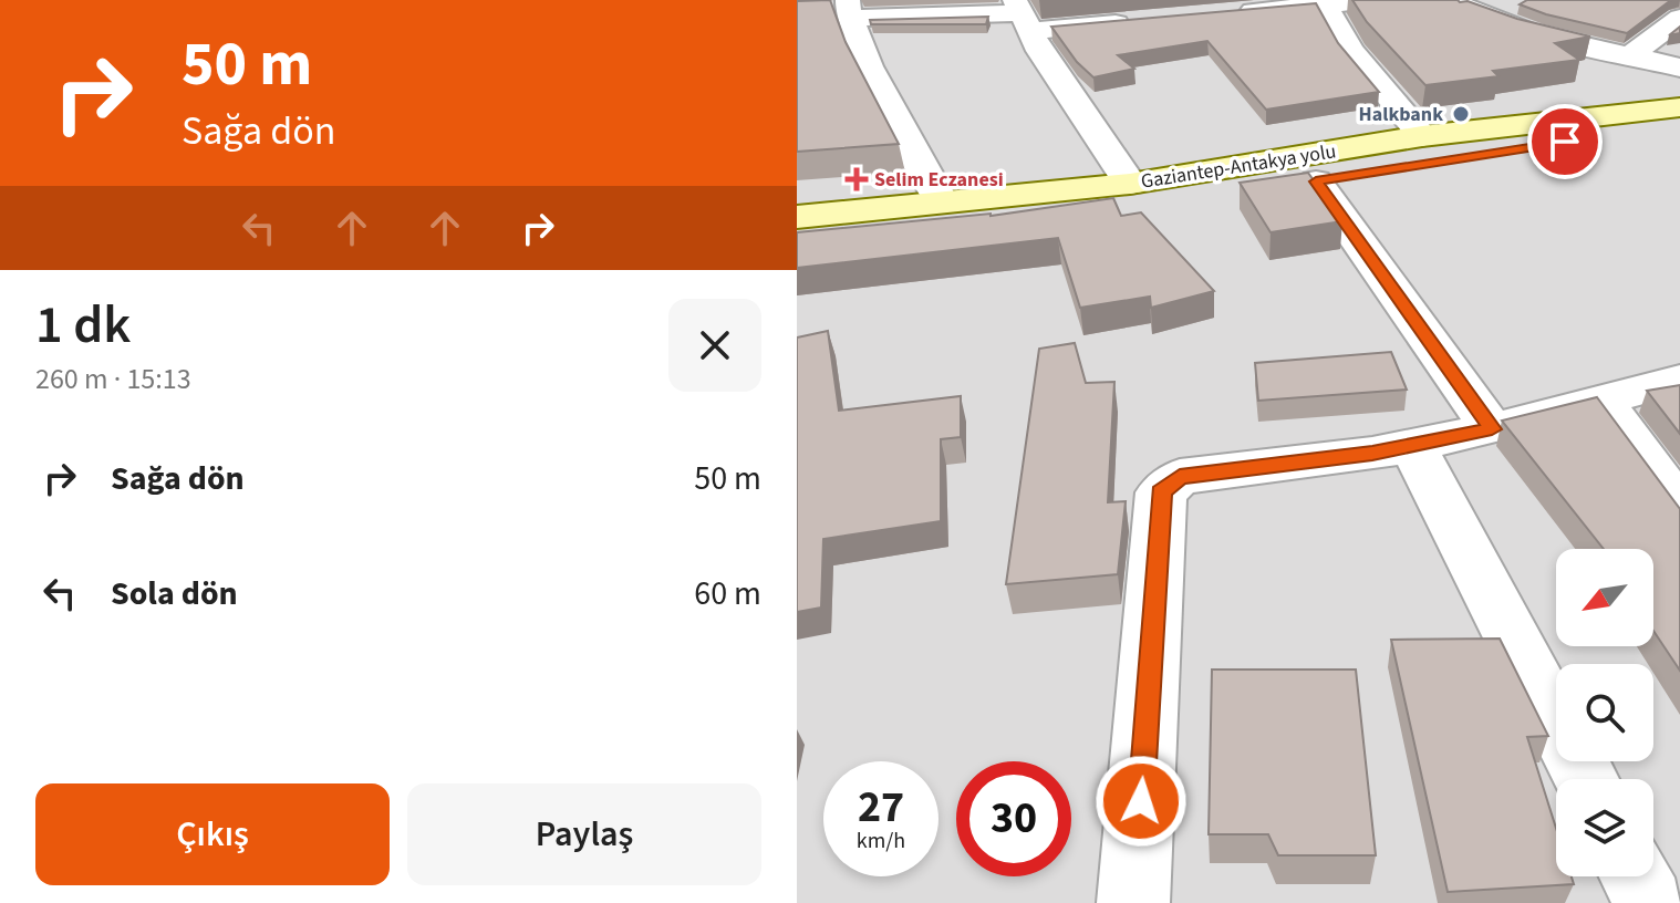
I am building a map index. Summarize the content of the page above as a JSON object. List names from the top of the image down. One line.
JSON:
{"streets":{"main road":["Gaziantep-Antakya yolu"]},"places":{"other":["Halkbank"],"health":["Selim Eczanesi"]},"north":"bottom left","page":{"turn":["50 m","Sağa dön"],"heading":["1 dk","260 m · 15:13"],"list":[{"name":"Sağa dön","value":"50 m"},{"name":"Sola dön","value":"60 m"}],"speed":"27 km/h","limit":"30","buttons":["Çıkış","Paylaş"]}}
